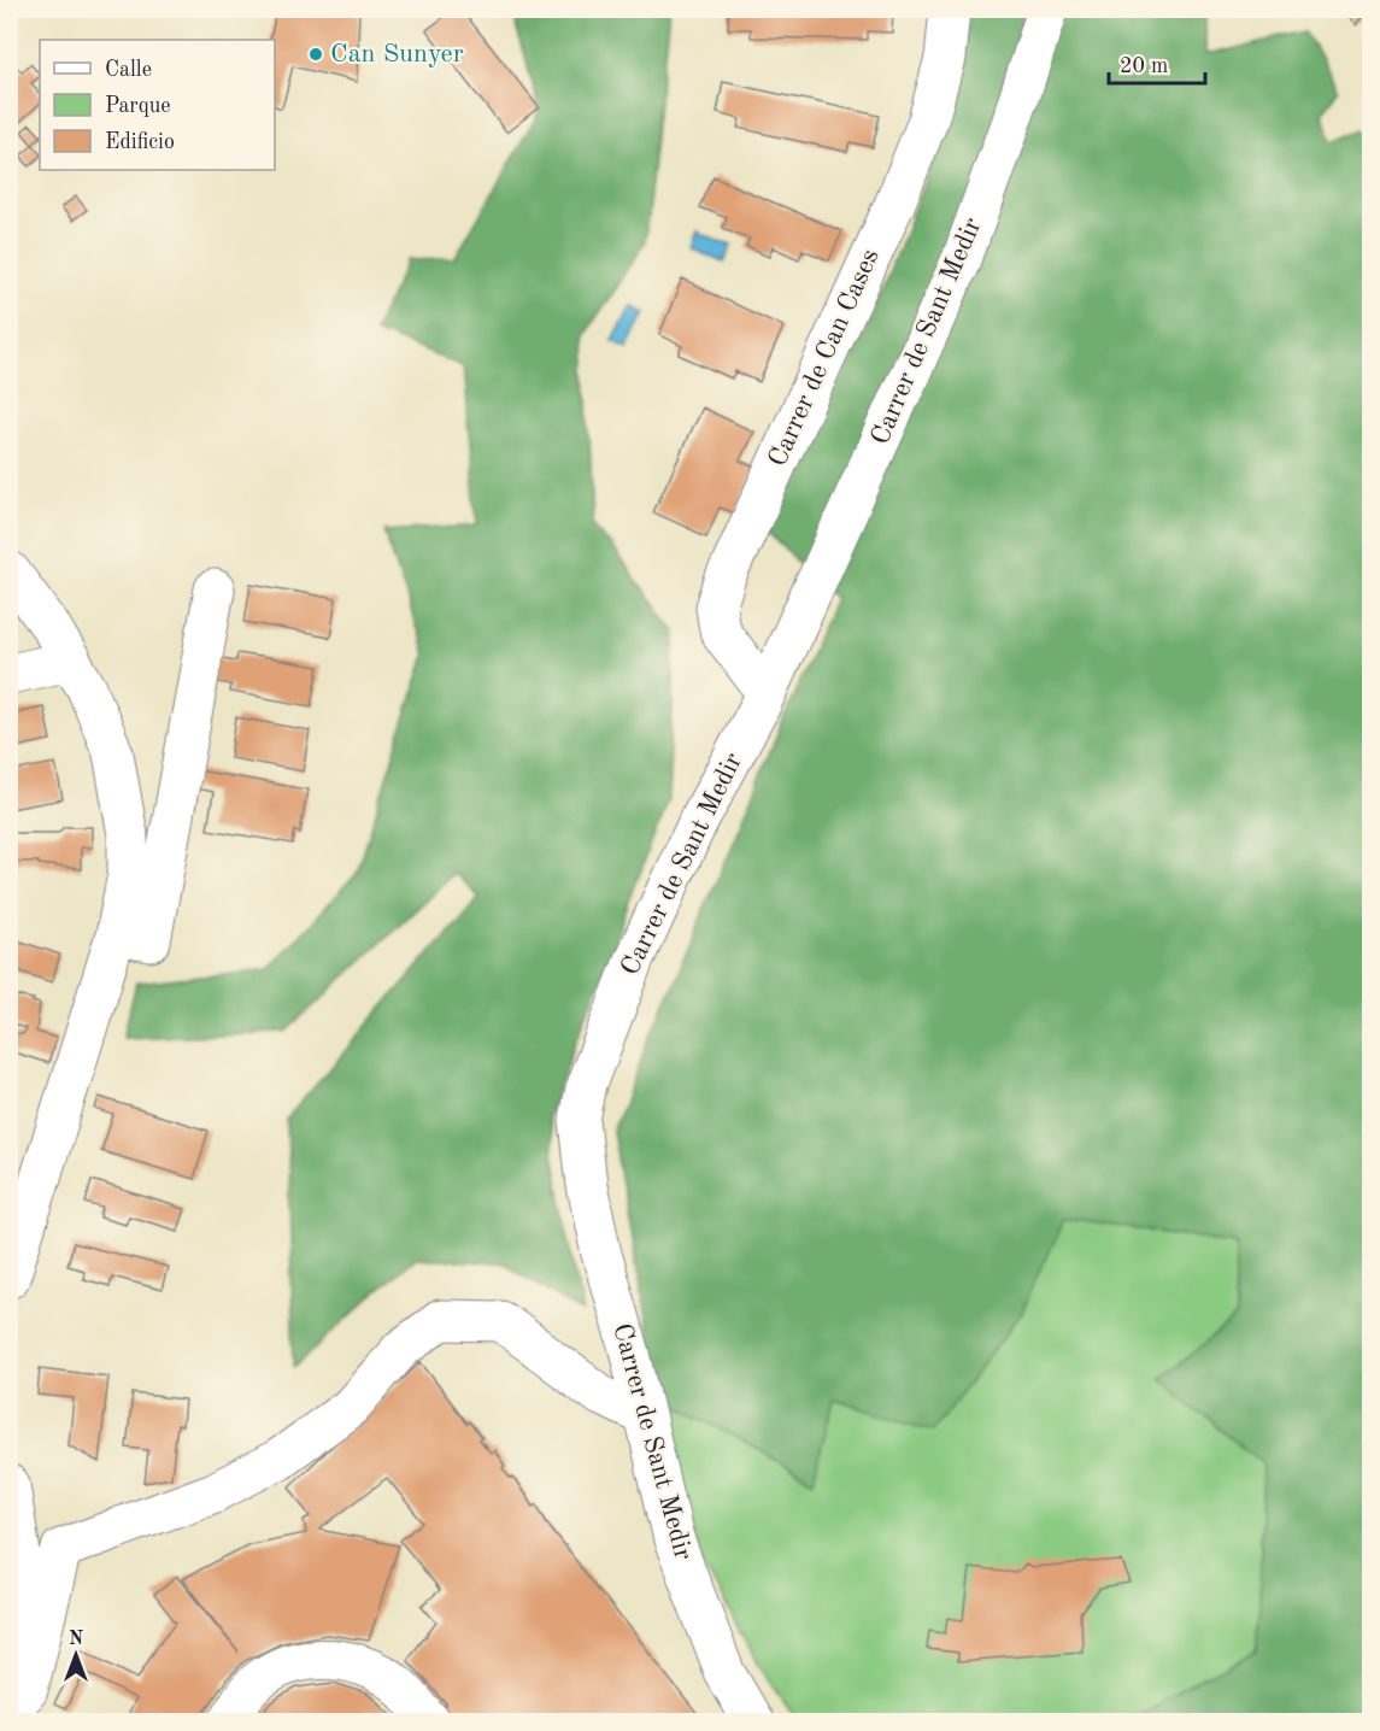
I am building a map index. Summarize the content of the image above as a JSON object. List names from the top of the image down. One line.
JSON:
{"streets":{"street":["Carrer de Sant Medir","Carrer de Can Cases"]},"crossings":[["Carrer de Sant Medir","Carrer de Can Cases"]],"places":["Can Sunyer"],"legend":["Calle","Parque","Edificio"],"scale_bar":"20 m","north":"top"}
